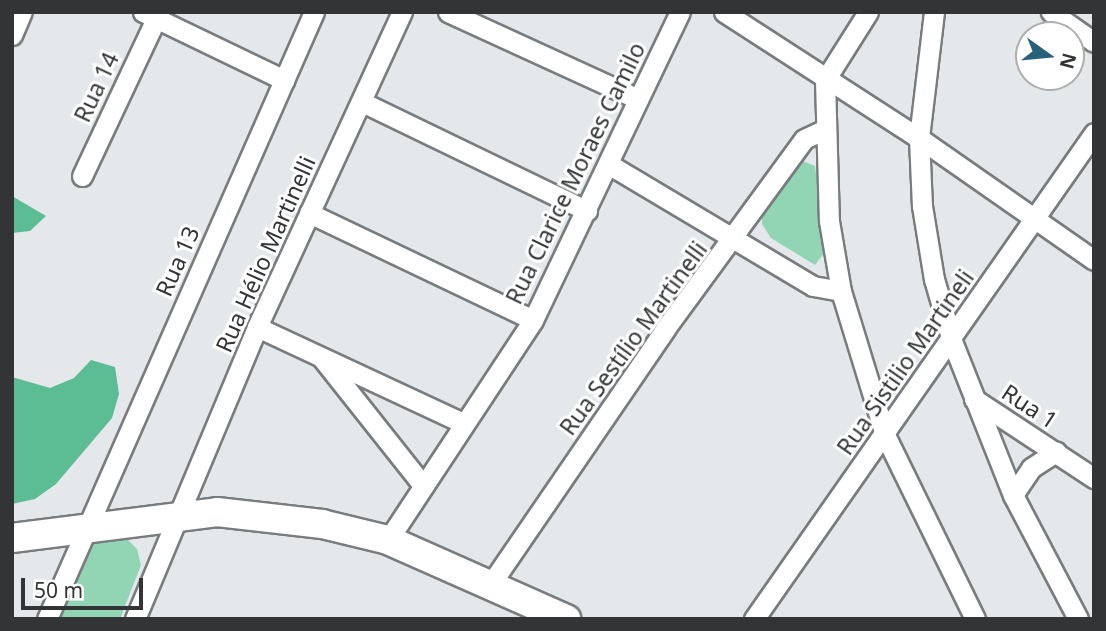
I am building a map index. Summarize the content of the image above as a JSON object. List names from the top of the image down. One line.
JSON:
{"streets":{"street":["Rua 14","Rua Clarice Moraes Camilo","Rua Hélio Martinelli","Rua 13","Rua Sestílio Martinelli","Rua Sistilio Martineli","Rua 1"]},"scale_bar":"50 m","north":"right"}
